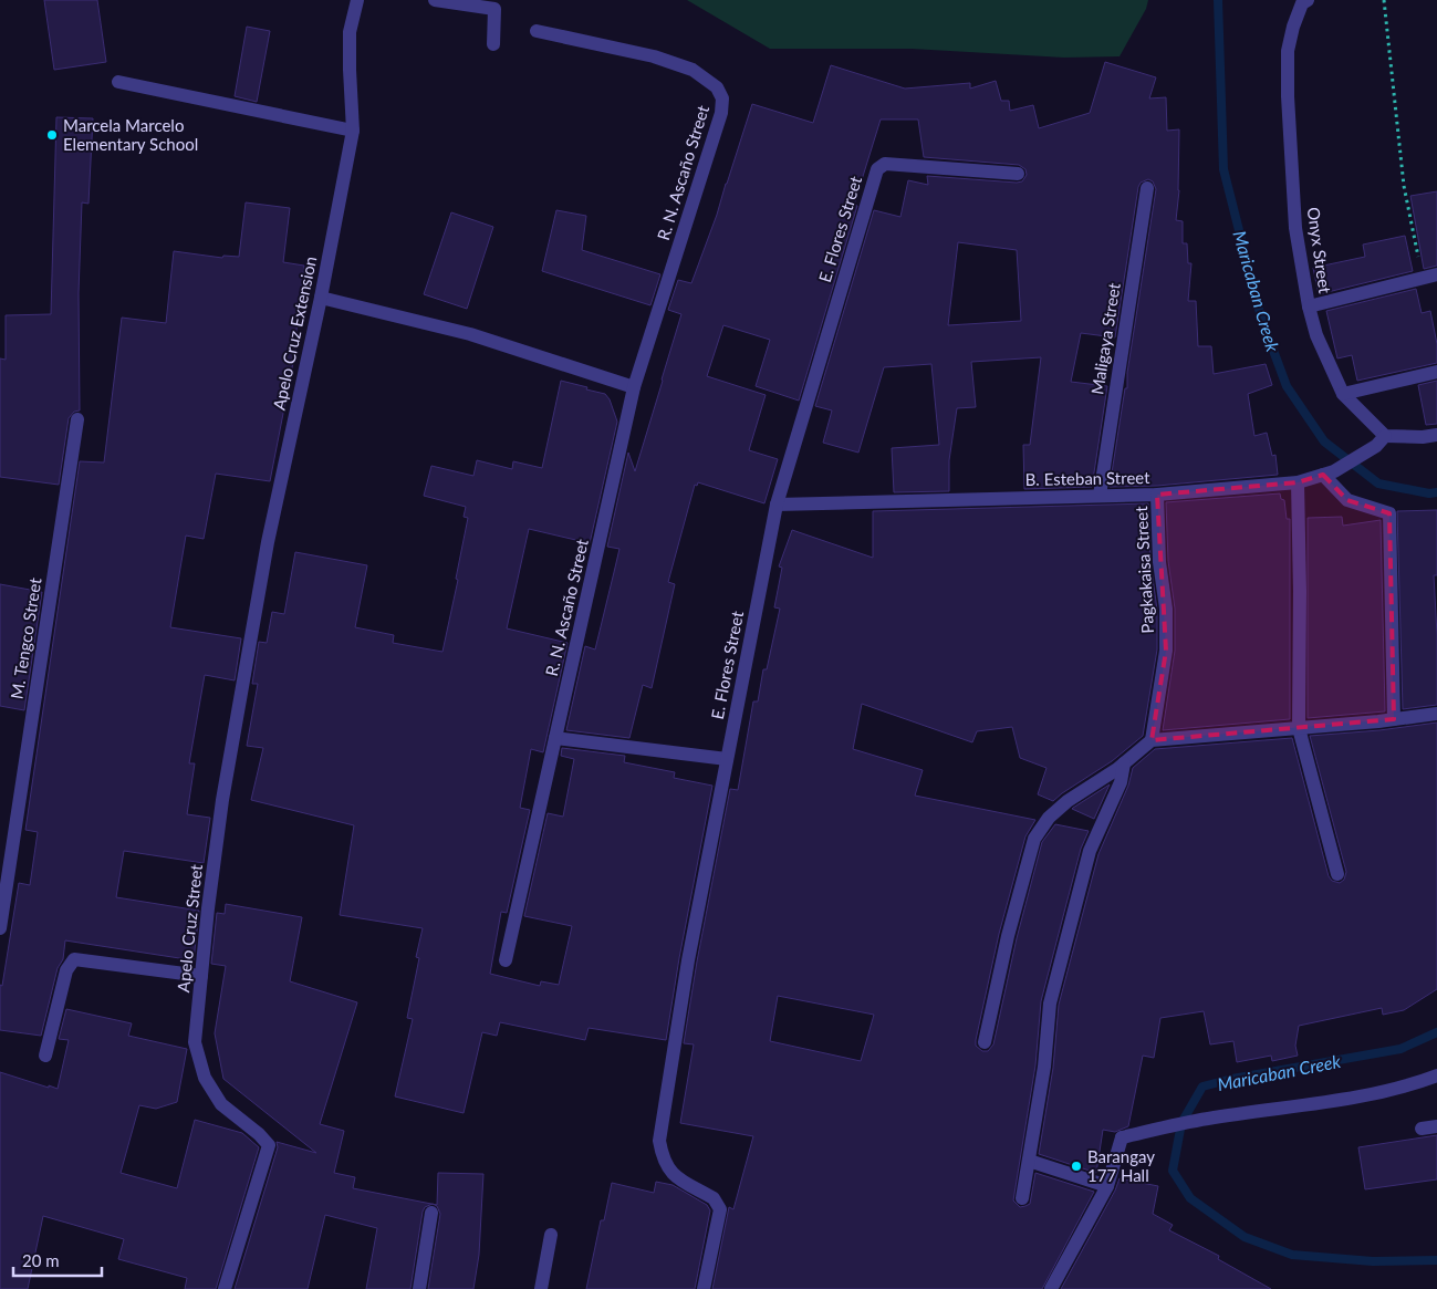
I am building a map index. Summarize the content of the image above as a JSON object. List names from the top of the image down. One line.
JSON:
{"streets":{"street":["R. N. Ascaño Street","E. Flores Street","Onyx Street","Apelo Cruz Extension","Maligaya Street","B. Esteban Street","Pagkakaisa Street","M. Tengco Street","Apelo Cruz Street"]},"crossings":[["E. Flores Street","B. Esteban Street"],["Onyx Street","B. Esteban Street"],["Apelo Cruz Extension","Apelo Cruz Street"],["Maligaya Street","B. Esteban Street"],["B. Esteban Street","Pagkakaisa Street"]],"water":["Maricaban Creek"],"places":["Marcela Marcelo Elementary School","Barangay 177 Hall"],"scale_bar":"20 m"}
